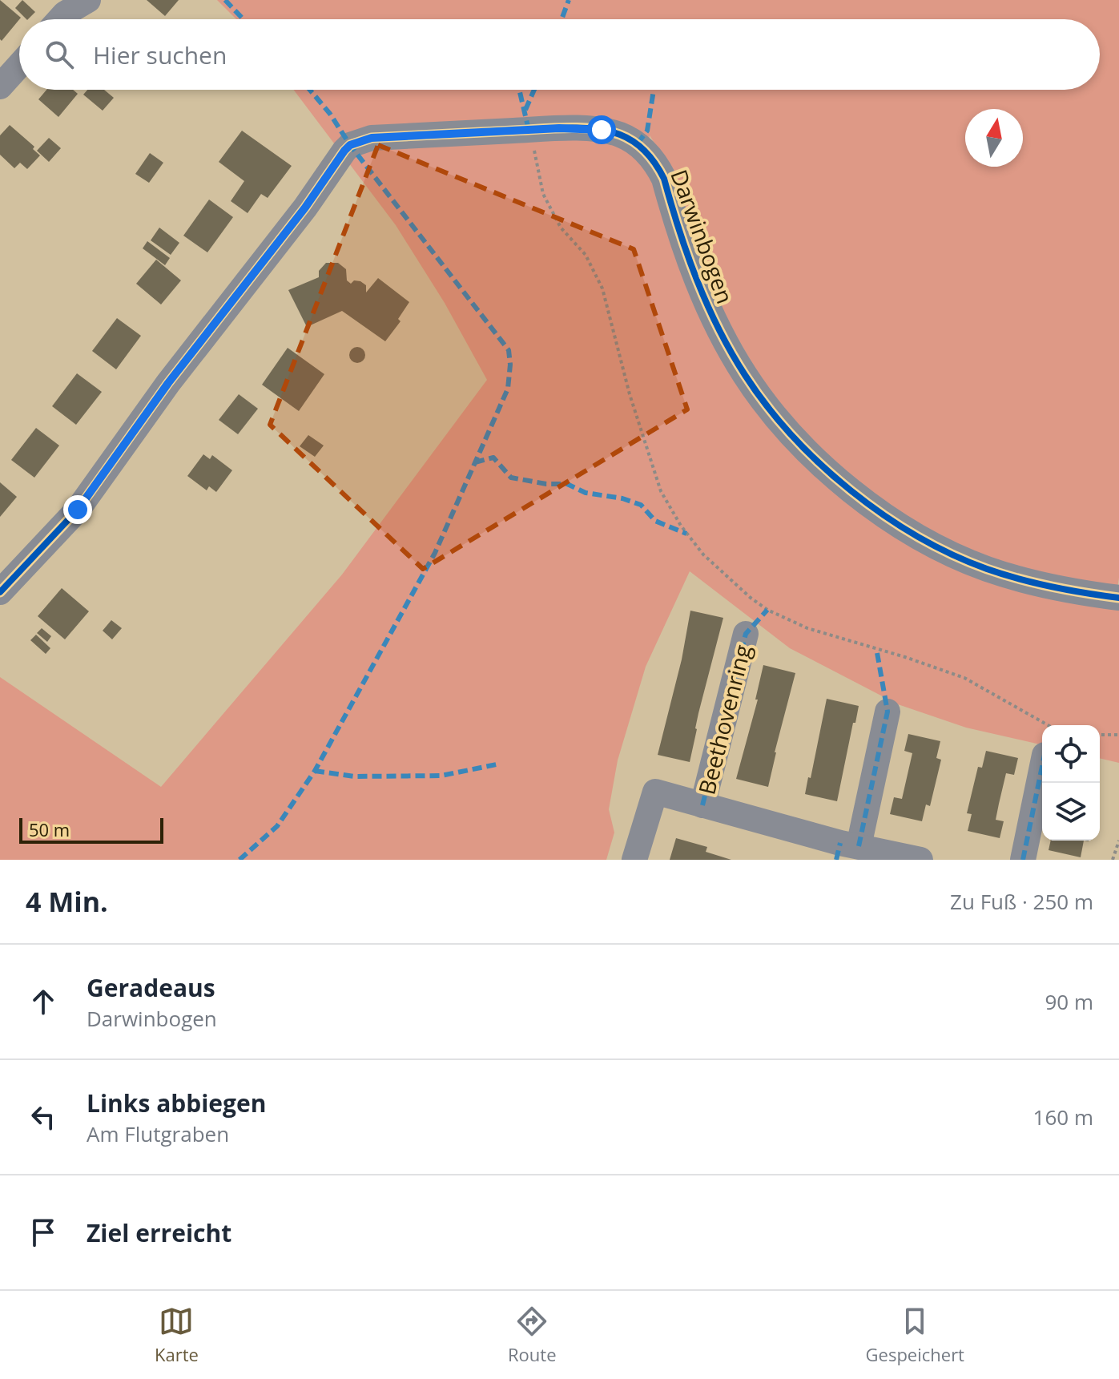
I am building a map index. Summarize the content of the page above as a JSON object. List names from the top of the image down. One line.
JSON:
{"streets":{"street":["Darwinbogen","Beethovenring"]},"scale_bar":"50 m","north":"top","page":{"search":"Hier suchen","scale":"50 m","heading":["4 Min.","Zu Fuß · 250 m"],"list":[["Geradeaus","Darwinbogen","90 m"],["Links abbiegen","Am Flutgraben","160 m"],"Ziel erreicht"],"nav":["Karte","Route","Gespeichert"]}}
